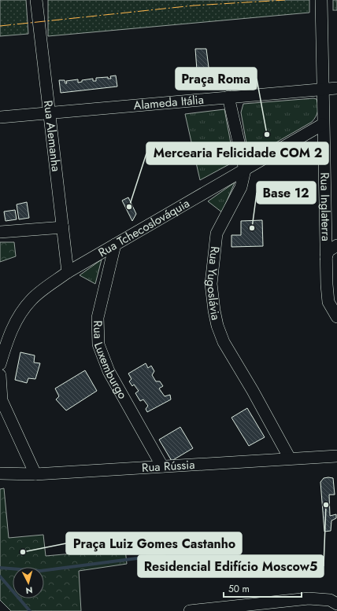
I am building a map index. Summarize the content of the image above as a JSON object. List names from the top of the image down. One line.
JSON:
{"streets":{"street":["Alameda Itália","Rua Alemanha","Rua Inglaterra","Rua Tchecoslováquia","Rua Yugoslávia","Rua Luxemburgo","Rua Rússia"]},"crossings":[["Alameda Itália","Rua Alemanha"],["Alameda Itália","Rua Inglaterra"],["Alameda Itália","Rua Yugoslávia"],["Rua Alemanha","Rua Tchecoslováquia"],["Rua Inglaterra","Rua Tchecoslováquia"],["Rua Tchecoslováquia","Rua Yugoslávia"],["Rua Tchecoslováquia","Rua Luxemburgo"],["Rua Yugoslávia","Rua Rússia"],["Rua Luxemburgo","Rua Rússia"]],"places":["Praça Roma","Mercearia Felicidade COM 2","Base 12","Residencial Edifício Moscow5","Praça Luiz Gomes Castanho"],"scale_bar":"50 m","north":"bottom"}
